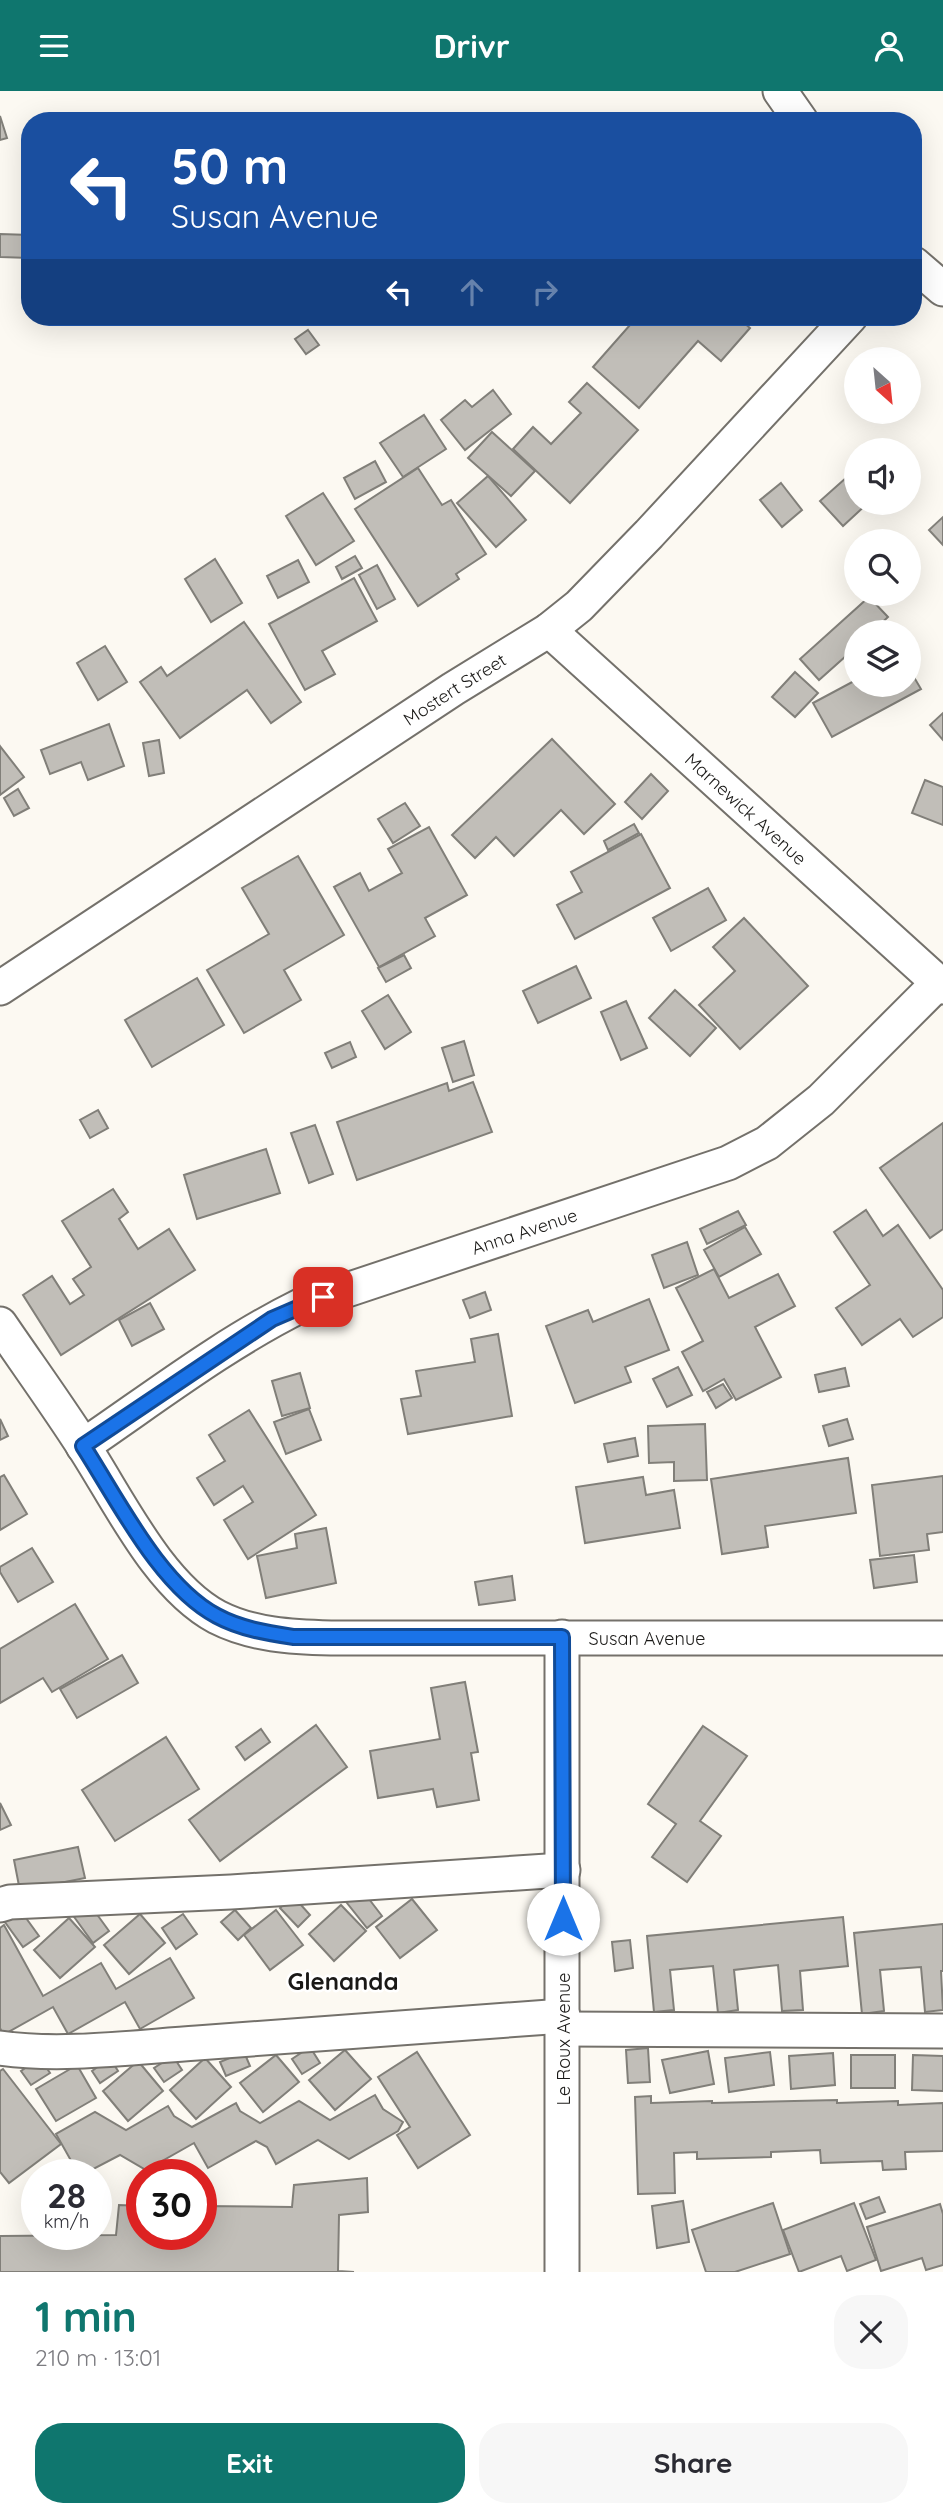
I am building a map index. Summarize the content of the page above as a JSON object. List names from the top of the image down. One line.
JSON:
{"streets":{"street":["Mostert Street","Marnewick Avenue","Anna Avenue","Susan Avenue","Le Roux Avenue"]},"crossings":[["Mostert Street","Marnewick Avenue"],["Marnewick Avenue","Anna Avenue"],["Anna Avenue","Susan Avenue"],["Susan Avenue","Le Roux Avenue"]],"districts":["Glenanda"],"north":"bottom right","page":{"header":"Drivr","turn":["50 m","Susan Avenue"],"speed":"28 km/h","limit":"30","heading":["1 min","210 m · 13:01"],"buttons":["Exit","Share"]}}
